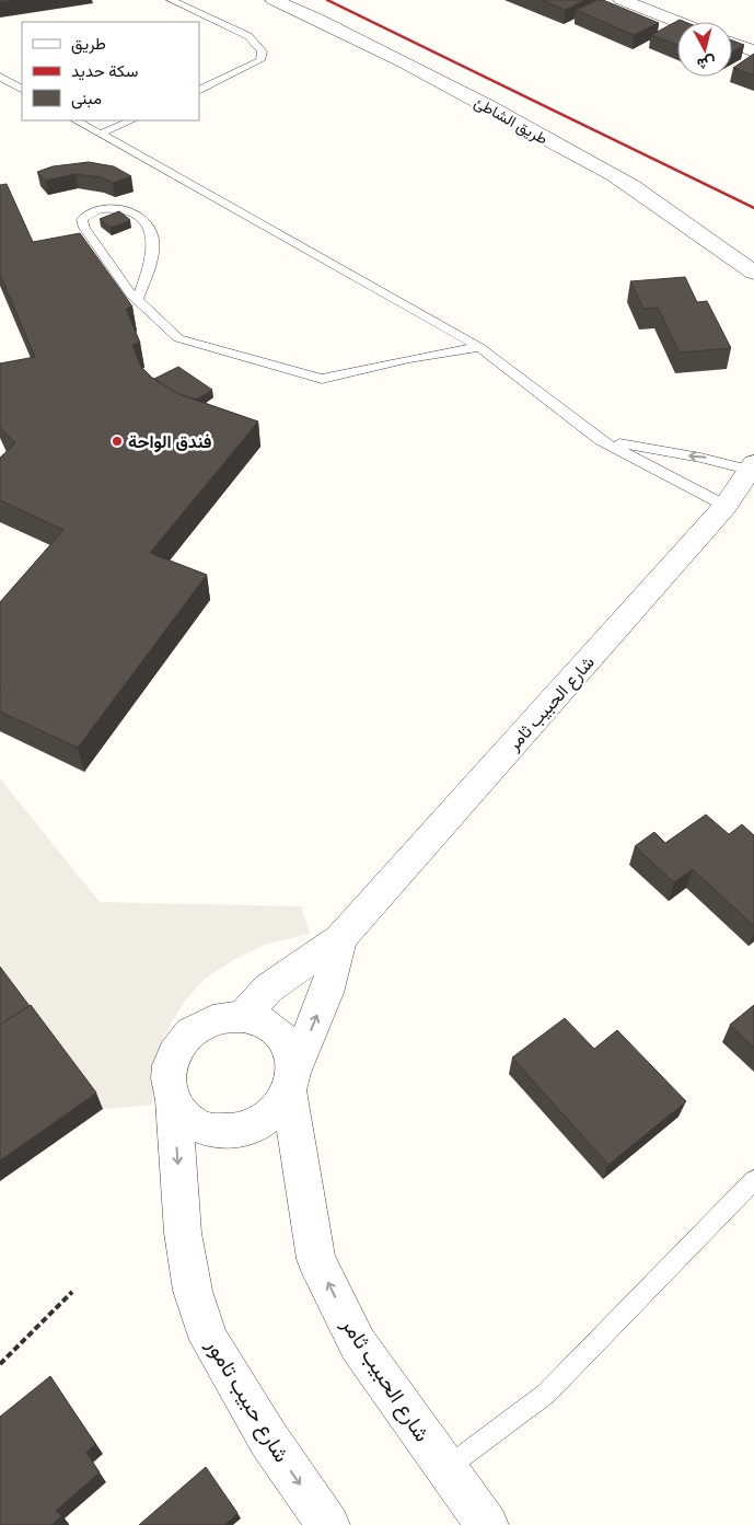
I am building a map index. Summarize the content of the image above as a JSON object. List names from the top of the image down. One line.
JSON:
{"streets":{"street":["طريق الشاطئ","شارع الحبيب ثامر","شارع حبيب تامور"]},"crossings":[["شارع الحبيب ثامر","شارع حبيب تامور"]],"one_way":["شارع الحبيب ثامر","شارع حبيب تامور"],"places":["فندق الواحة"],"legend":["طريق","سكة حديد","مبنى"],"north":"bottom"}
